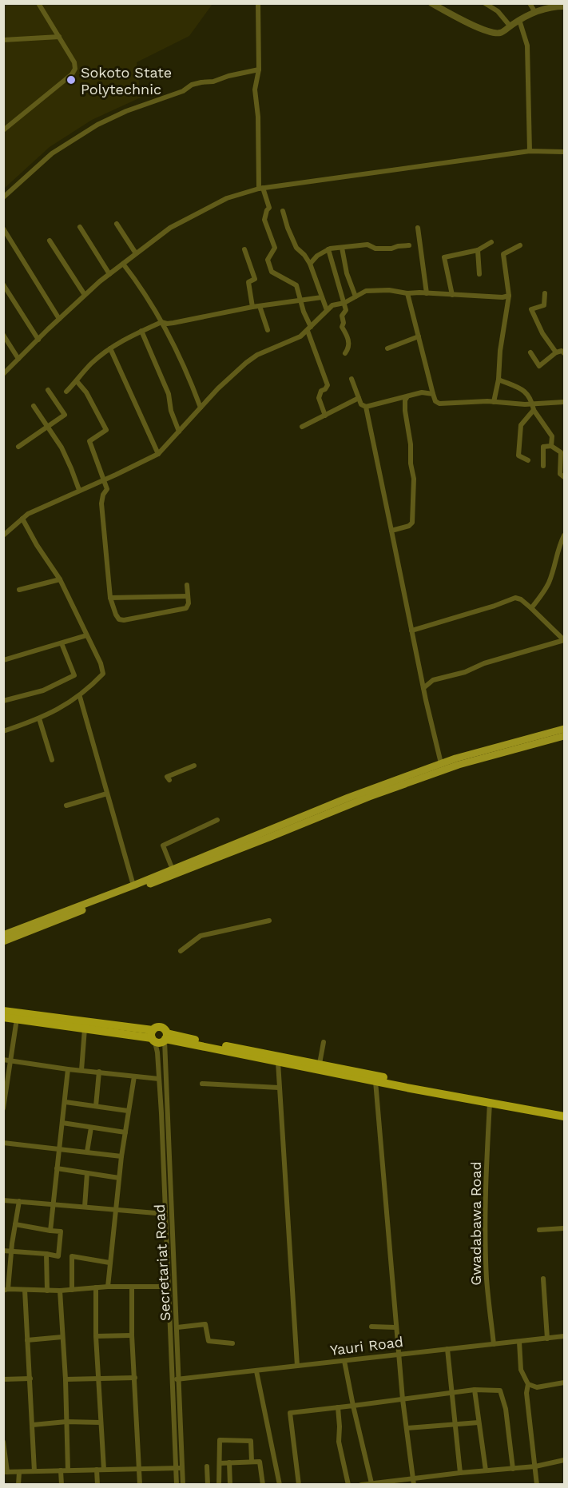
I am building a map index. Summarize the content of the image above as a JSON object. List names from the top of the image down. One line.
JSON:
{"streets":{"street":["Gwadabawa Road","Secretariat Road","Yauri Road"]},"crossings":[["Gwadabawa Road","Yauri Road"],["Secretariat Road","Yauri Road"]],"places":["Sokoto State Polytechnic"]}
